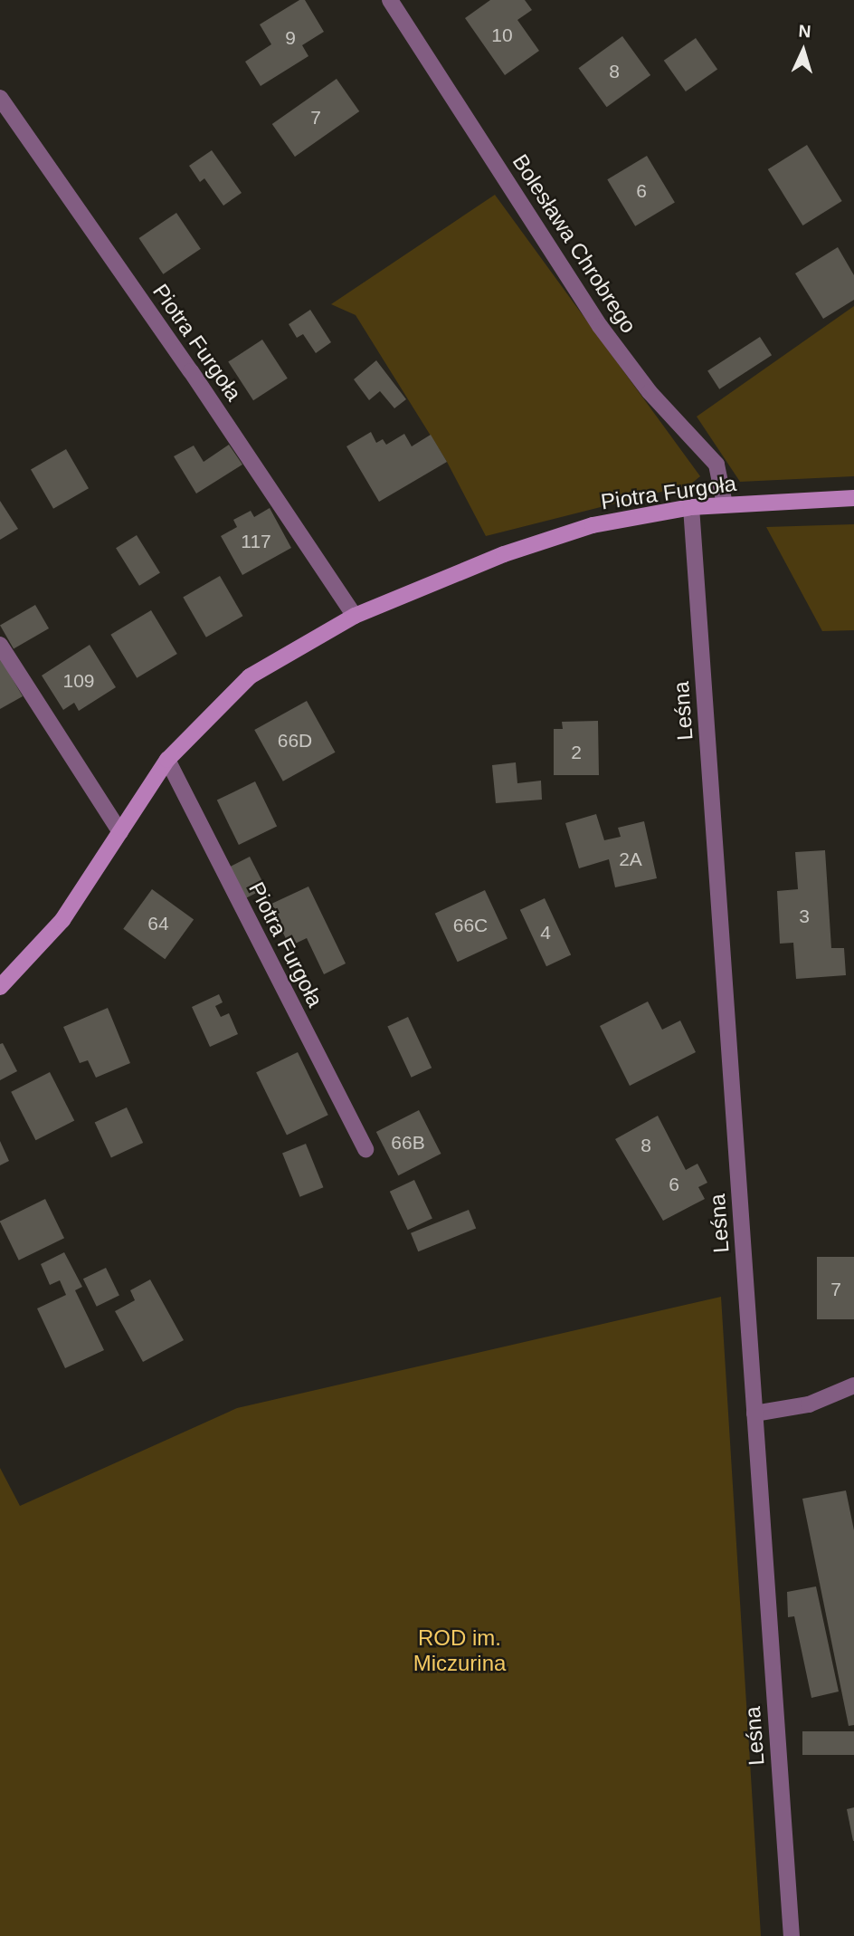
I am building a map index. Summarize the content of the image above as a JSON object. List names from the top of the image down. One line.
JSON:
{"streets":{"street":["Bolesława Chrobrego","Piotra Furgoła","Leśna"]},"crossings":[["Bolesława Chrobrego","Piotra Furgoła"],["Piotra Furgoła","Leśna"]],"parks":["ROD im. Miczurina"],"house_numbers":["10","9","8","7","6","117","109","66D","2","2A","3","64","66C","4","66B","8","6","7"],"north":"top"}
